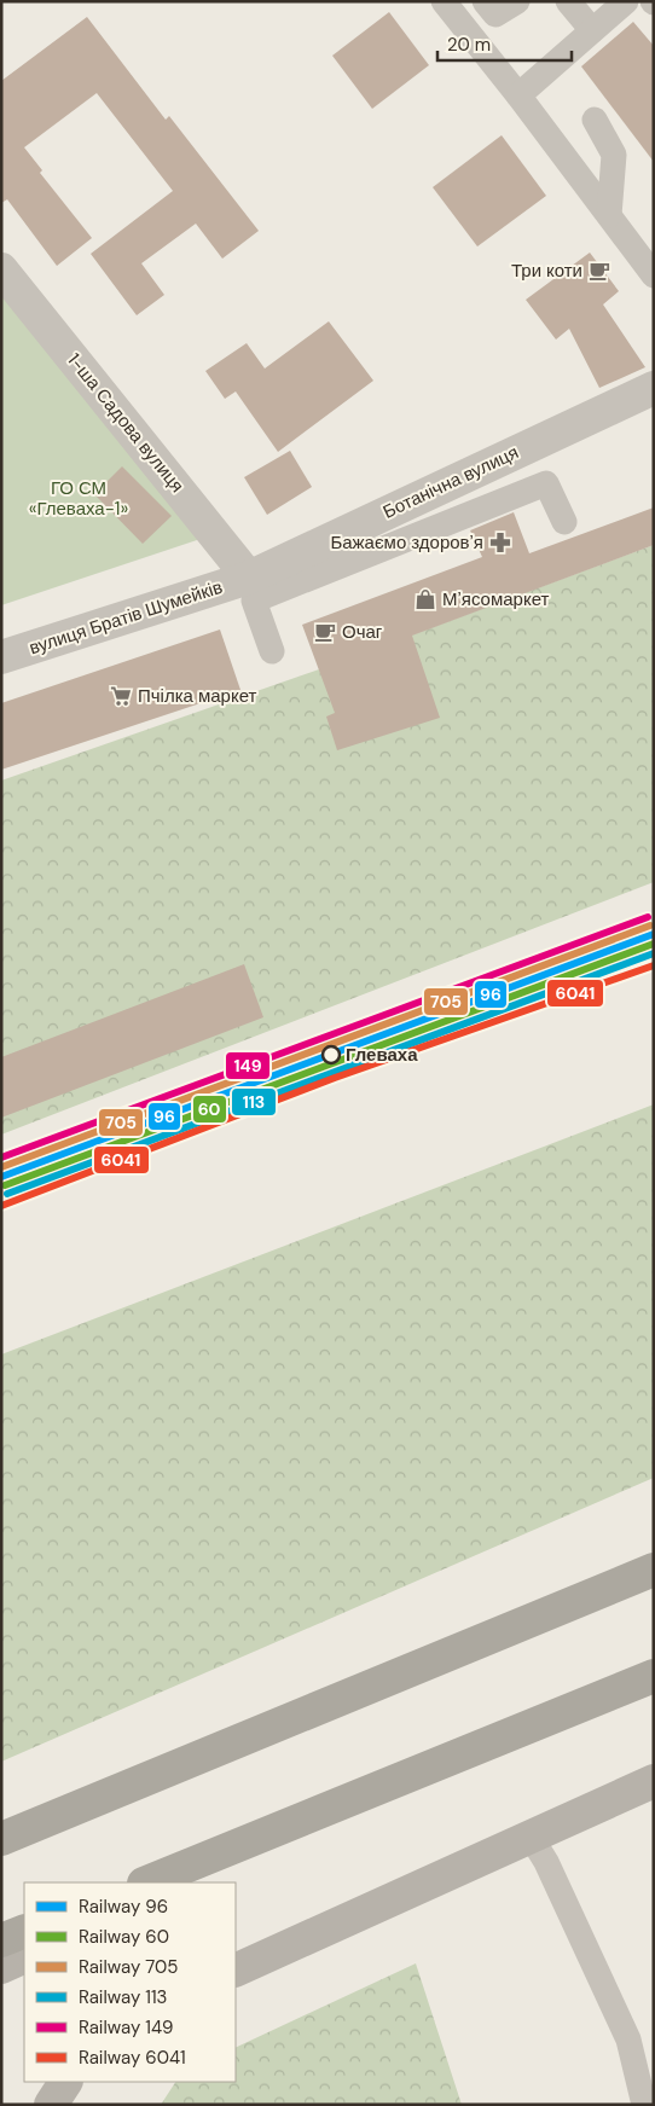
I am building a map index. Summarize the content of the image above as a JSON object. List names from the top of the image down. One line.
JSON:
{"streets":{"street":["1-ша Садова вулиця","Ботанічна вулиця","вулиця Братів Шумейків"]},"crossings":[["1-ша Садова вулиця","Ботанічна вулиця"],["1-ша Садова вулиця","вулиця Братів Шумейків"],["Ботанічна вулиця","вулиця Братів Шумейків"]],"parks":["ГО СМ «Глеваха-1»"],"places":{"cafe":["Три коти","Очаг"],"pharmacy":["Бажаємо здоровʼя"],"shop":["Мʼясомаркет"],"supermarket":["Пчілка маркет"],"other":["Глеваха"]},"lines":["rail line 149","rail line 705","rail line 96","rail line 60","rail line 113","rail line 6041"],"legend":["Railway 96","Railway 60","Railway 705","Railway 113","Railway 149","Railway 6041"],"scale_bar":"20 m"}
